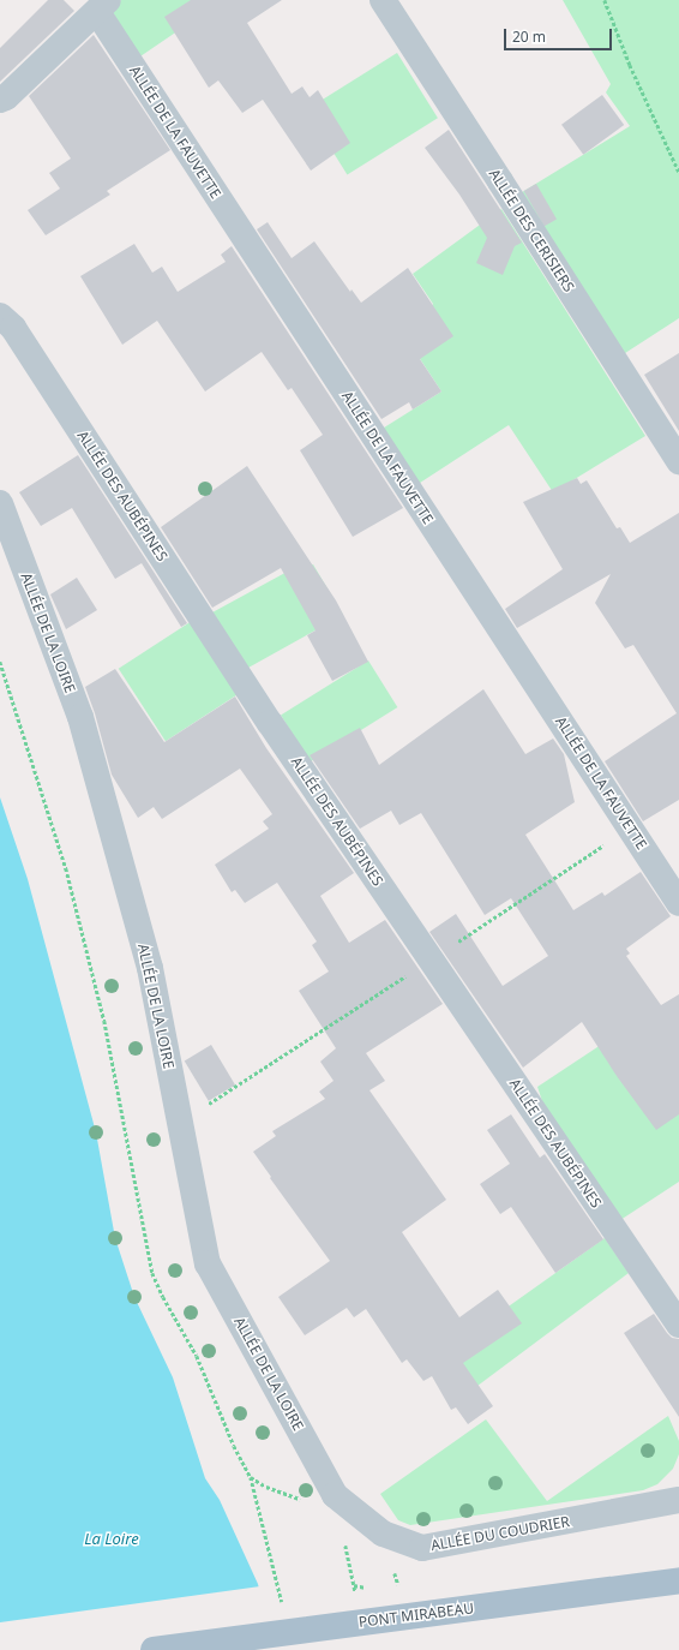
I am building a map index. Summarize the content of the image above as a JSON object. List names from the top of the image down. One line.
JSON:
{"streets":{"main road":["PONT MIRABEAU"],"street":["ALLÉE DE LA FAUVETTE","ALLÉE DES CERISIERS","ALLÉE DES AUBÉPINES","ALLÉE DE LA LOIRE","ALLÉE DU COUDRIER"]},"crossings":[["ALLÉE DE LA LOIRE","ALLÉE DU COUDRIER"]],"water":["La Loire"],"scale_bar":"20 m"}
